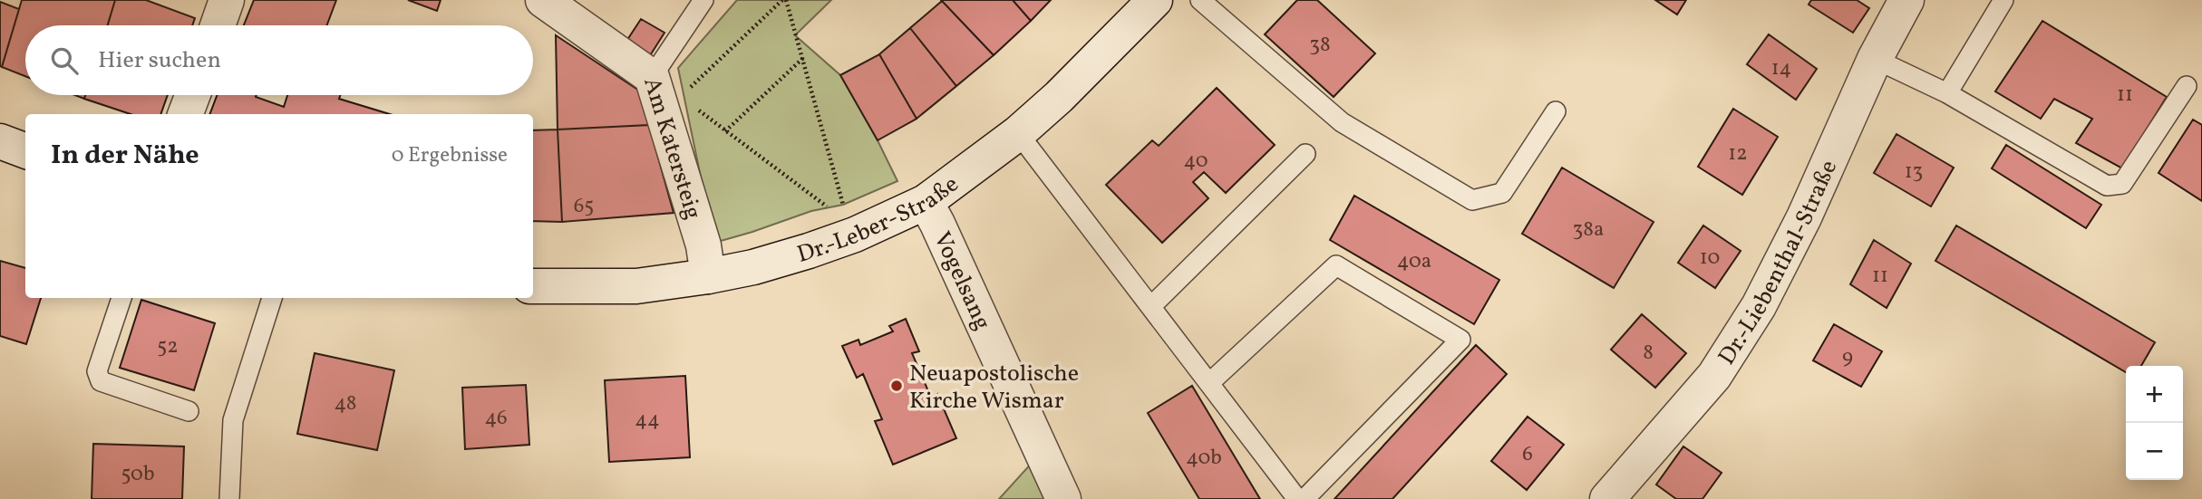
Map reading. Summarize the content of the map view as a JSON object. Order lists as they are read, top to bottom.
{
  "streets": {
    "street": [
      "Am Katersteig",
      "Dr.-Leber-Straße",
      "Dr.-Liebenthal-Straße",
      "Vogelsang"
    ]
  },
  "crossings": [
    ["Am Katersteig", "Dr.-Leber-Straße"],
    ["Dr.-Leber-Straße", "Vogelsang"]
  ],
  "places": ["Neuapostolische Kirche Wismar"],
  "house_numbers": [
    "38",
    "14",
    "11",
    "12",
    "40",
    "13",
    "65",
    "38a",
    "10",
    "40a",
    "11",
    "52",
    "8",
    "9",
    "48",
    "46",
    "44",
    "6",
    "40b",
    "50b"
  ],
  "page": {
    "search": "Hier suchen",
    "heading": ["In der Nähe", "0 Ergebnisse"],
    "map_buttons": ["+", "−"]
  }
}
